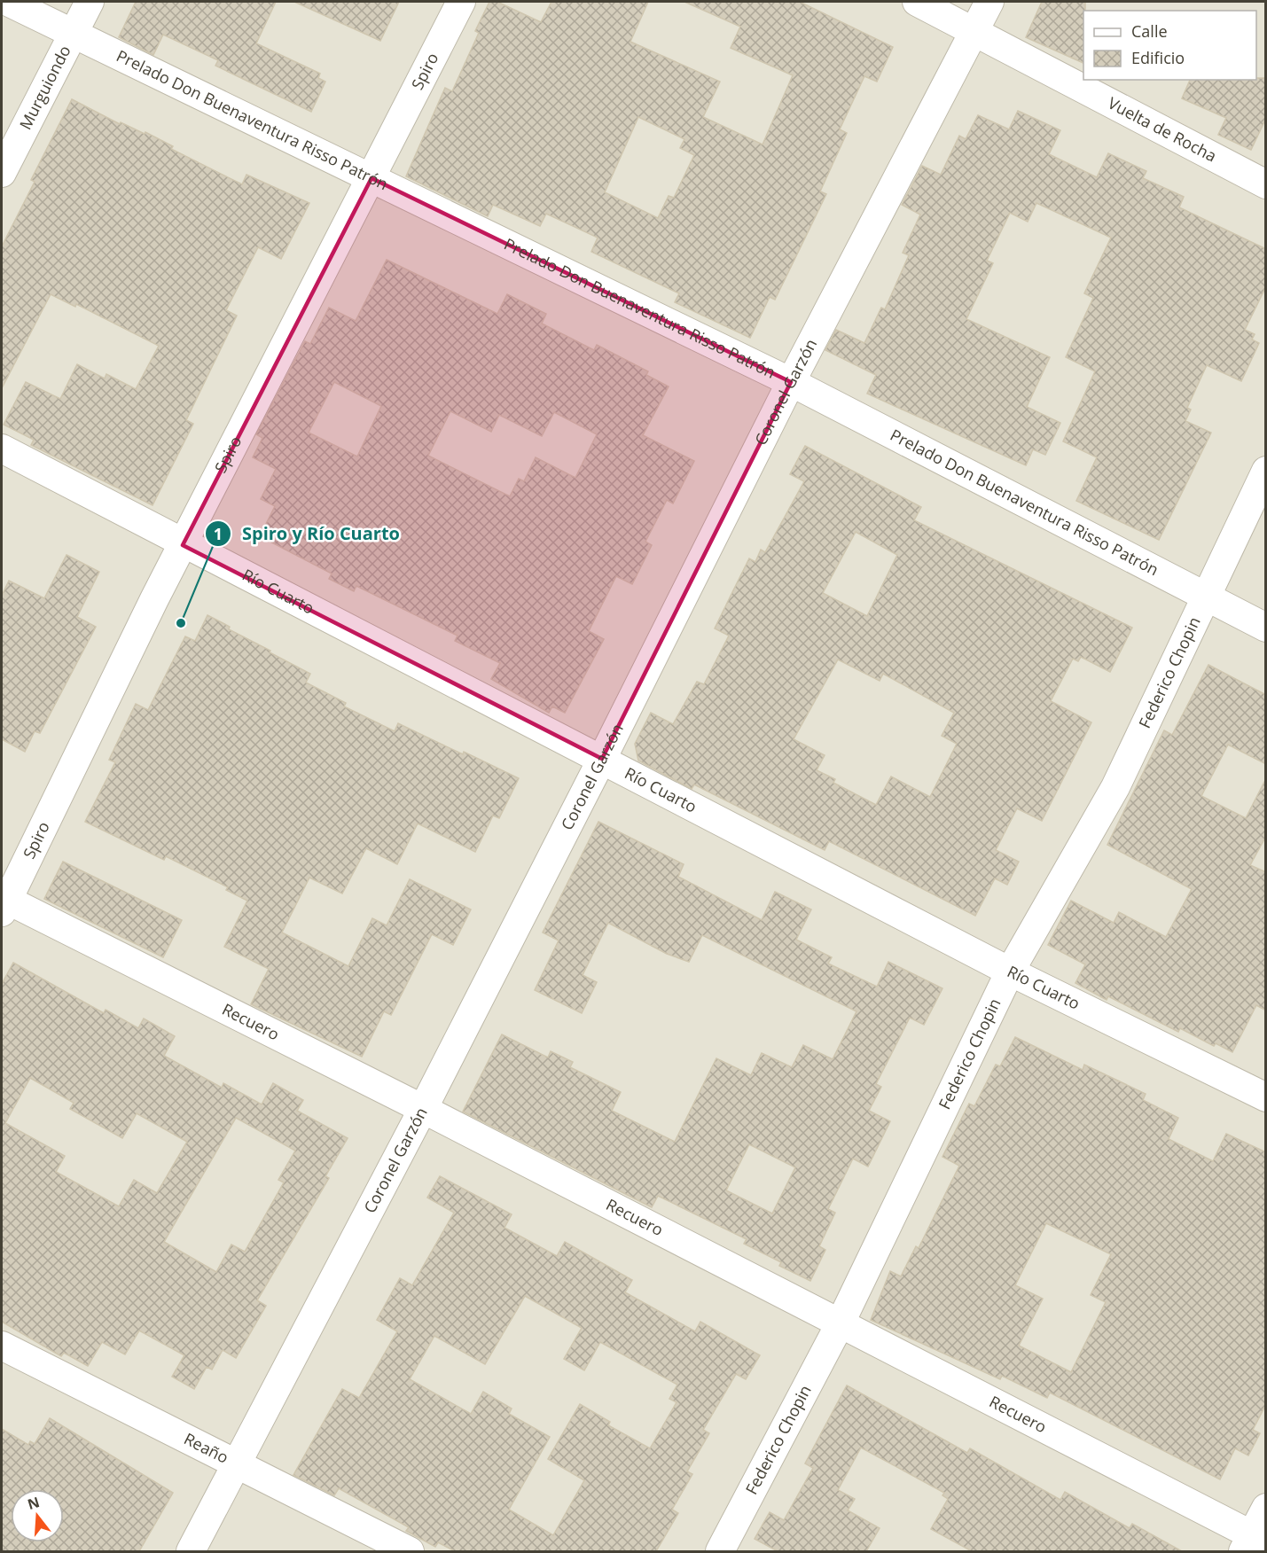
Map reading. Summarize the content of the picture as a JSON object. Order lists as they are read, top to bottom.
{
  "streets": {
    "street": [
      "Spiro",
      "Murguiondo",
      "Prelado Don Buenaventura Risso Patrón",
      "Vuelta de Rocha",
      "Coronel Garzón",
      "Río Cuarto",
      "Federico Chopin",
      "Recuero",
      "Reaño"
    ]
  },
  "crossings": [
    ["Spiro", "Prelado Don Buenaventura Risso Patrón"],
    ["Spiro", "Río Cuarto"],
    ["Spiro", "Recuero"],
    ["Murguiondo", "Prelado Don Buenaventura Risso Patrón"],
    ["Prelado Don Buenaventura Risso Patrón", "Coronel Garzón"],
    ["Prelado Don Buenaventura Risso Patrón", "Federico Chopin"],
    ["Vuelta de Rocha", "Coronel Garzón"],
    ["Coronel Garzón", "Río Cuarto"],
    ["Coronel Garzón", "Recuero"],
    ["Coronel Garzón", "Reaño"],
    ["Río Cuarto", "Federico Chopin"],
    ["Federico Chopin", "Recuero"]
  ],
  "places": ["Spiro y Río Cuarto"],
  "legend": ["Calle", "Edificio"],
  "north": "top"
}
